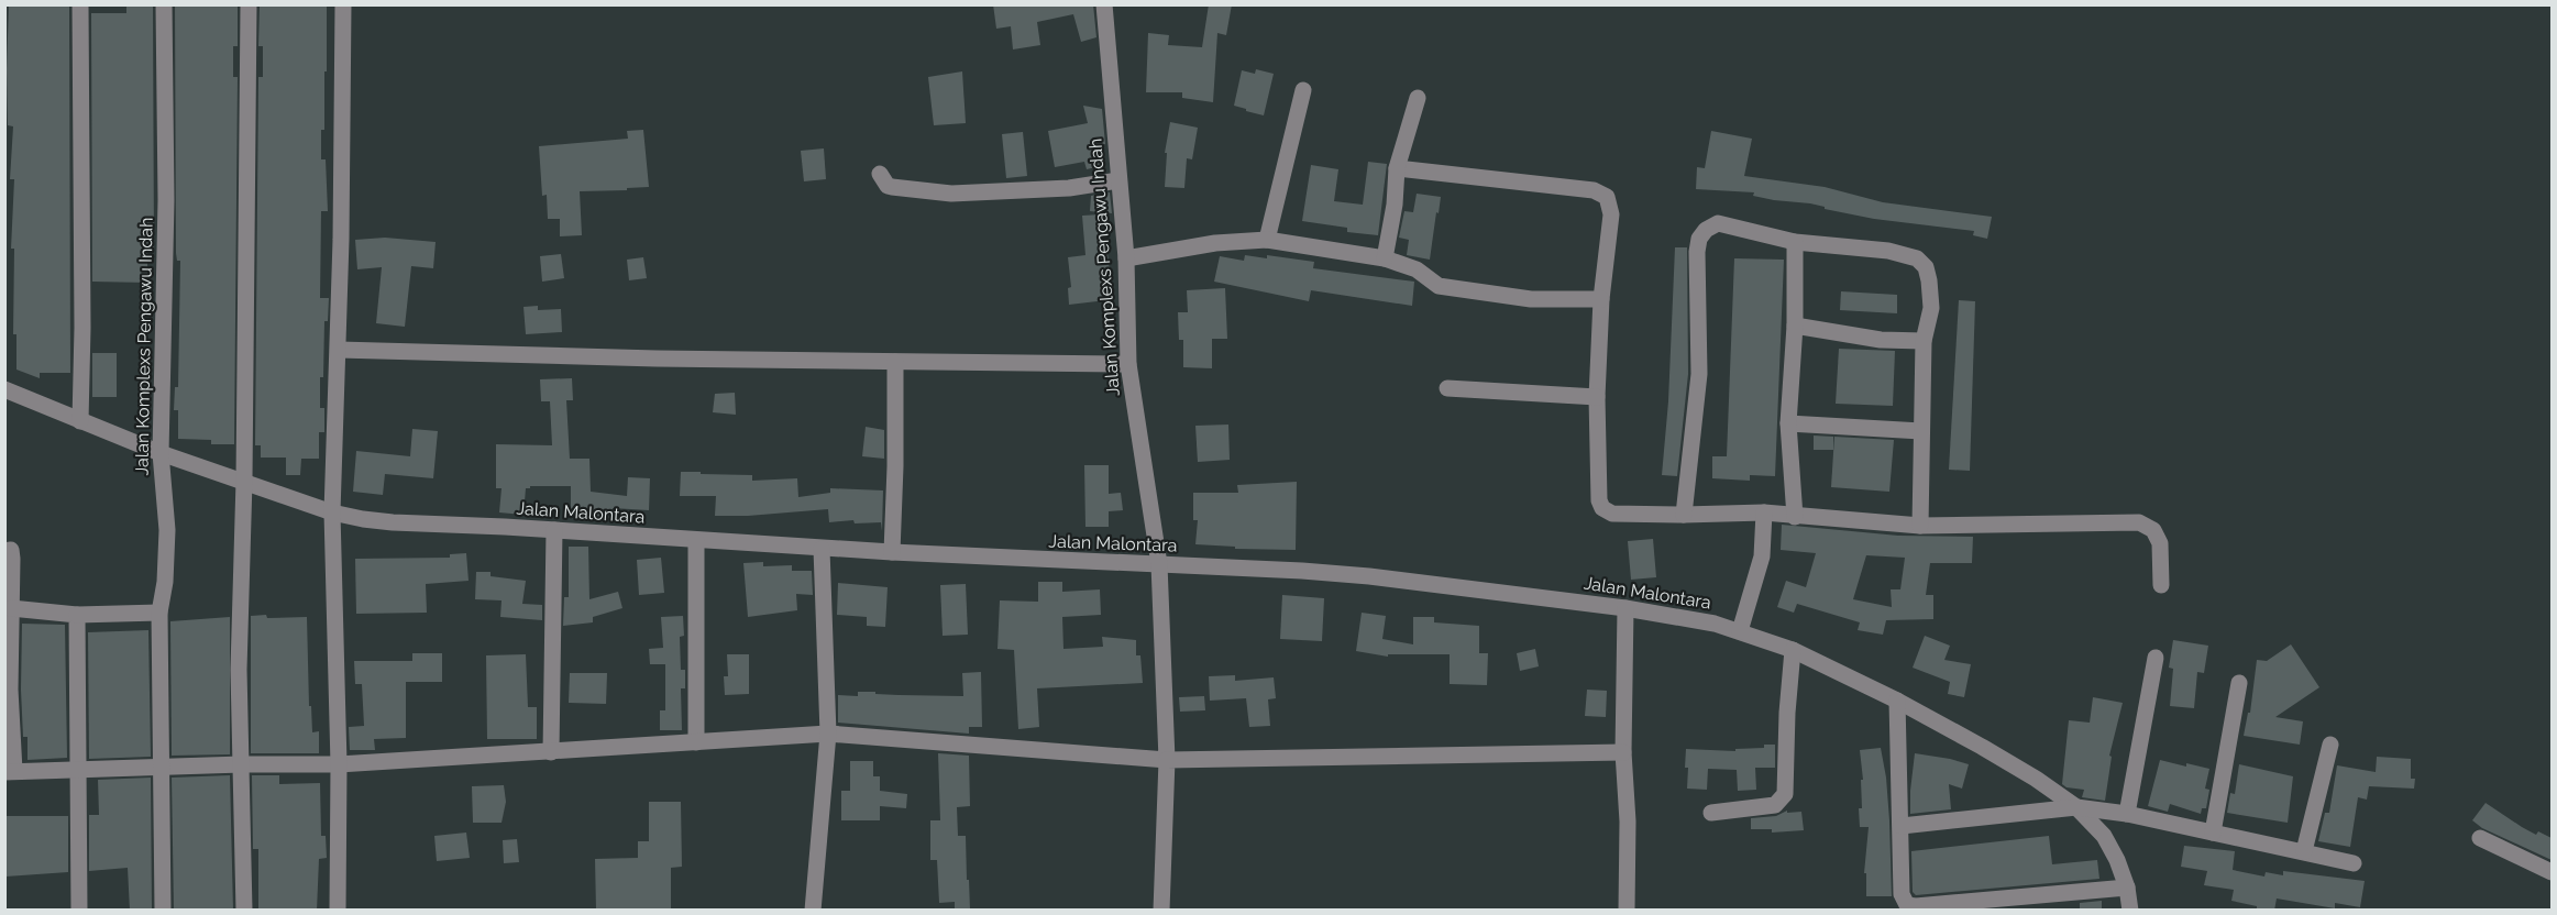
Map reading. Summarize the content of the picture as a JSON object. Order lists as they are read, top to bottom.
{
  "streets": {
    "street": ["Jalan Komplexs Pengawu Indah", "Jalan Malontara"]
  },
  "crossings": [
    ["Jalan Komplexs Pengawu Indah", "Jalan Malontara"]
  ]
}
